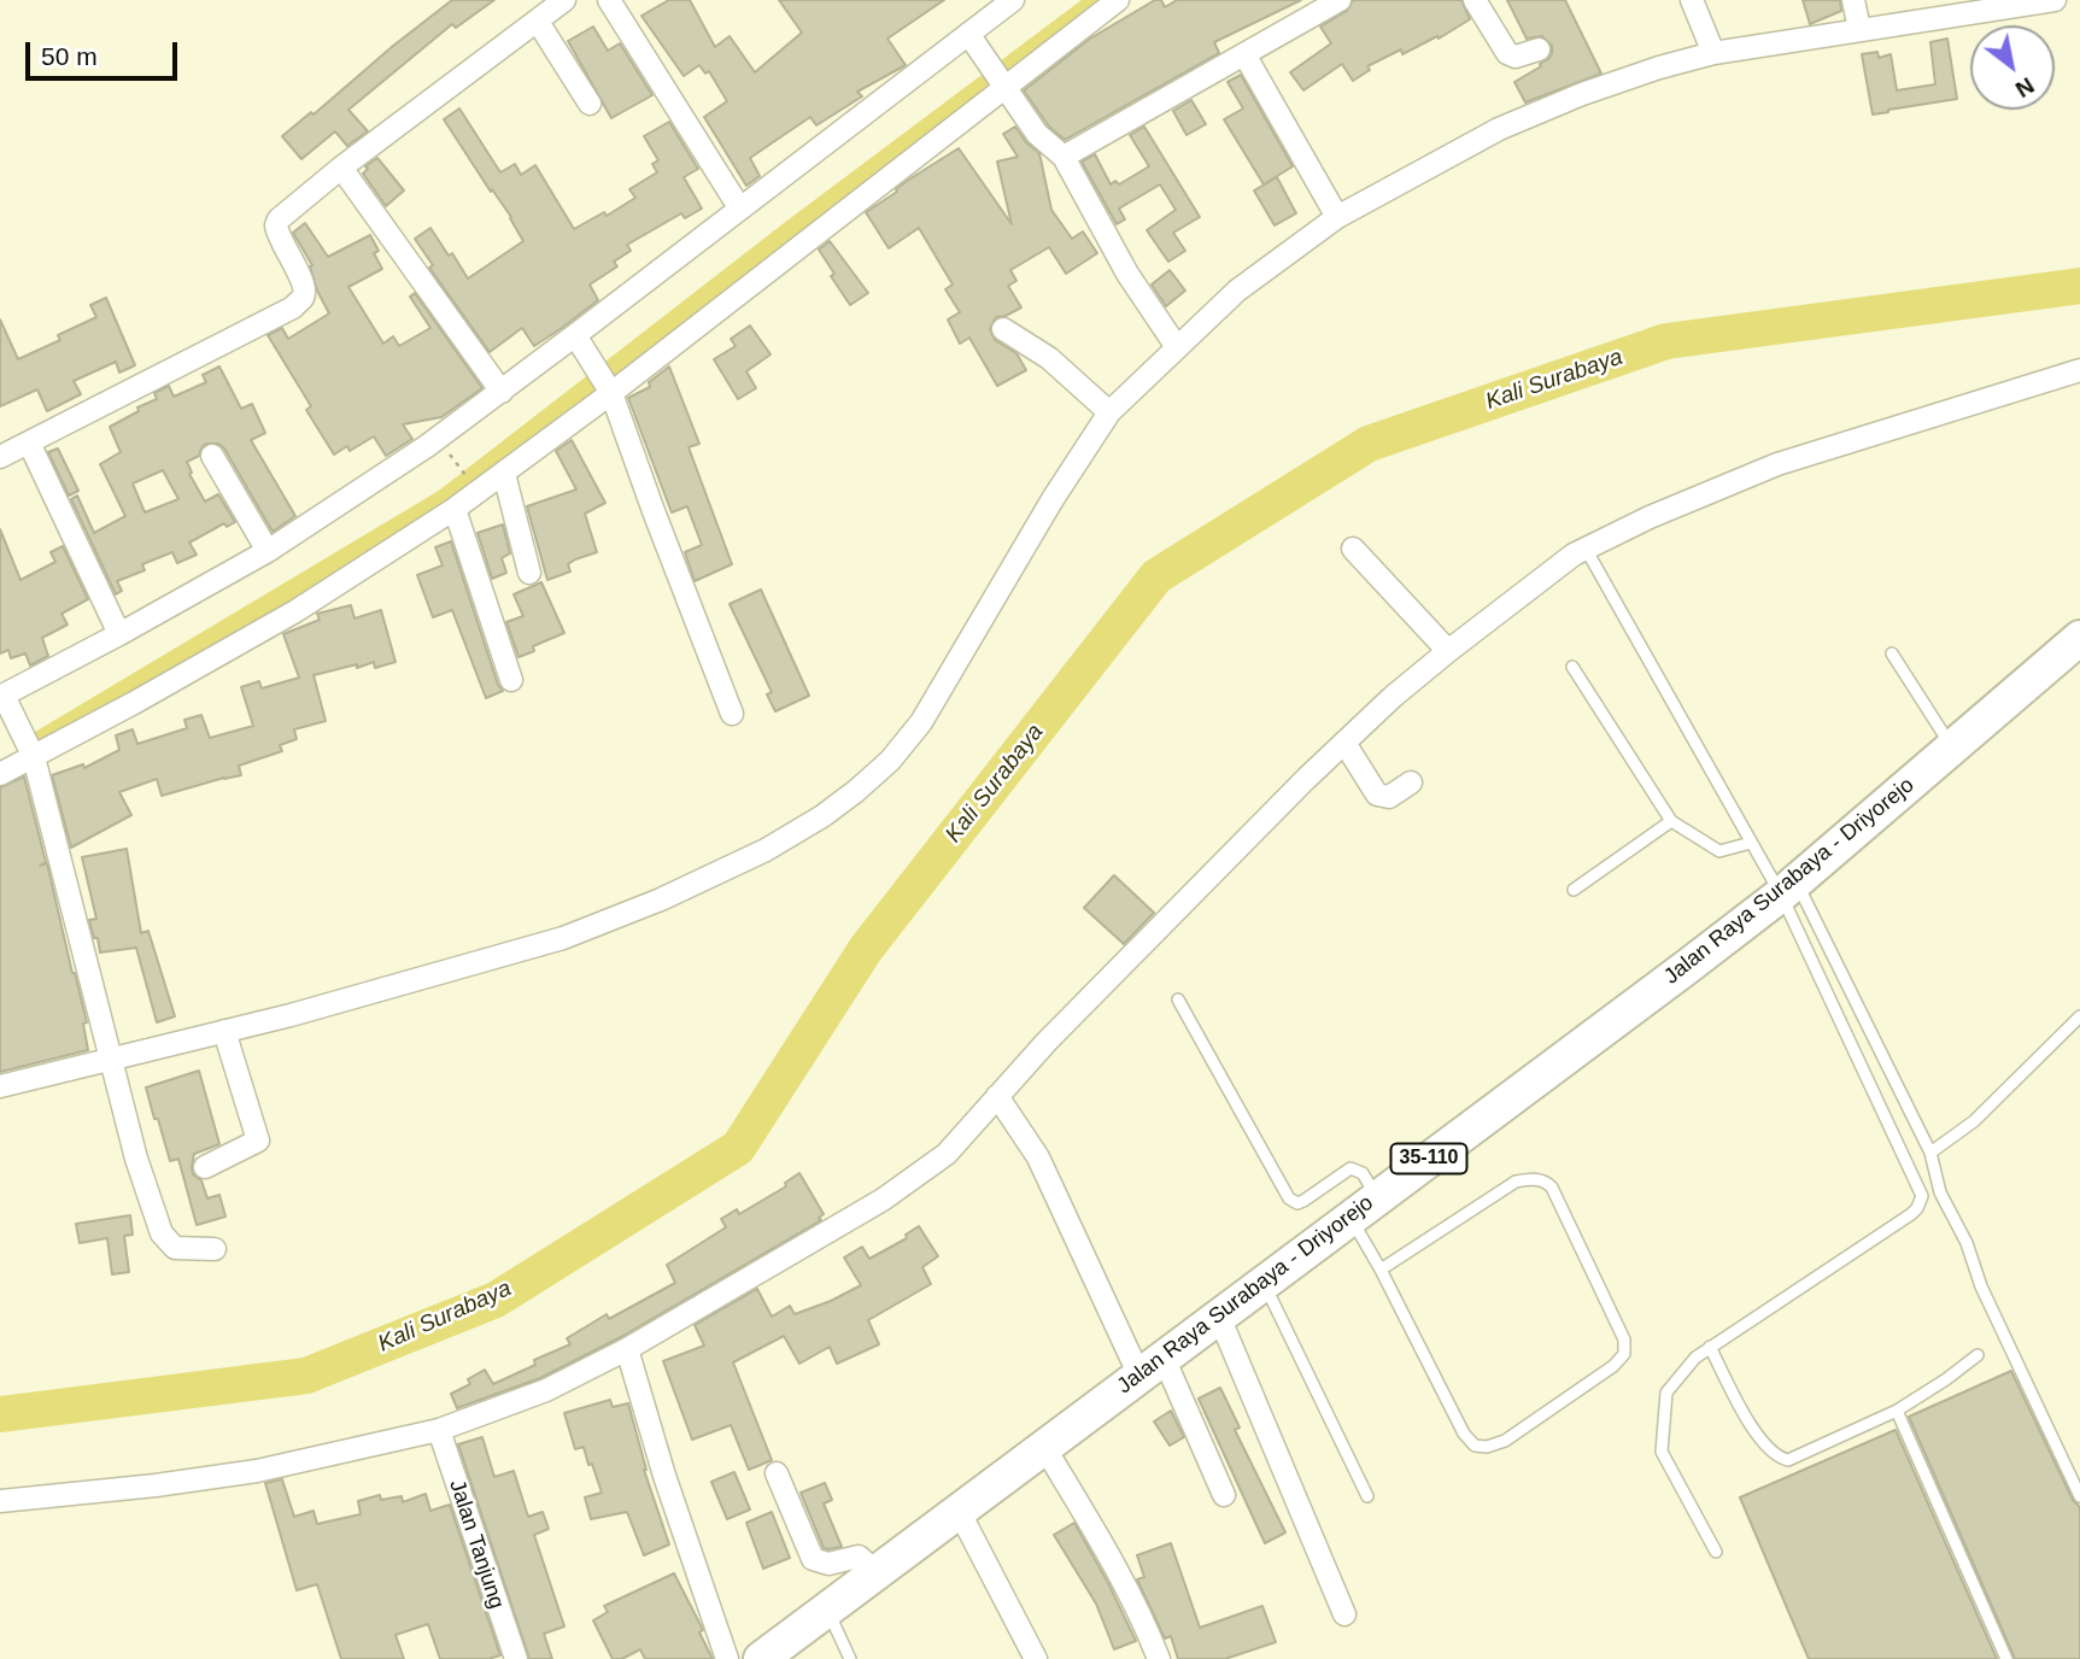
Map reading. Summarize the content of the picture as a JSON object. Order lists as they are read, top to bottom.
{
  "streets": {
    "main road": ["Jalan Raya Surabaya - Driyorejo", "35-110"],
    "street": ["Jalan Tanjung"]
  },
  "water": ["Kali Surabaya"],
  "scale_bar": "50 m",
  "north": "bottom right"
}
